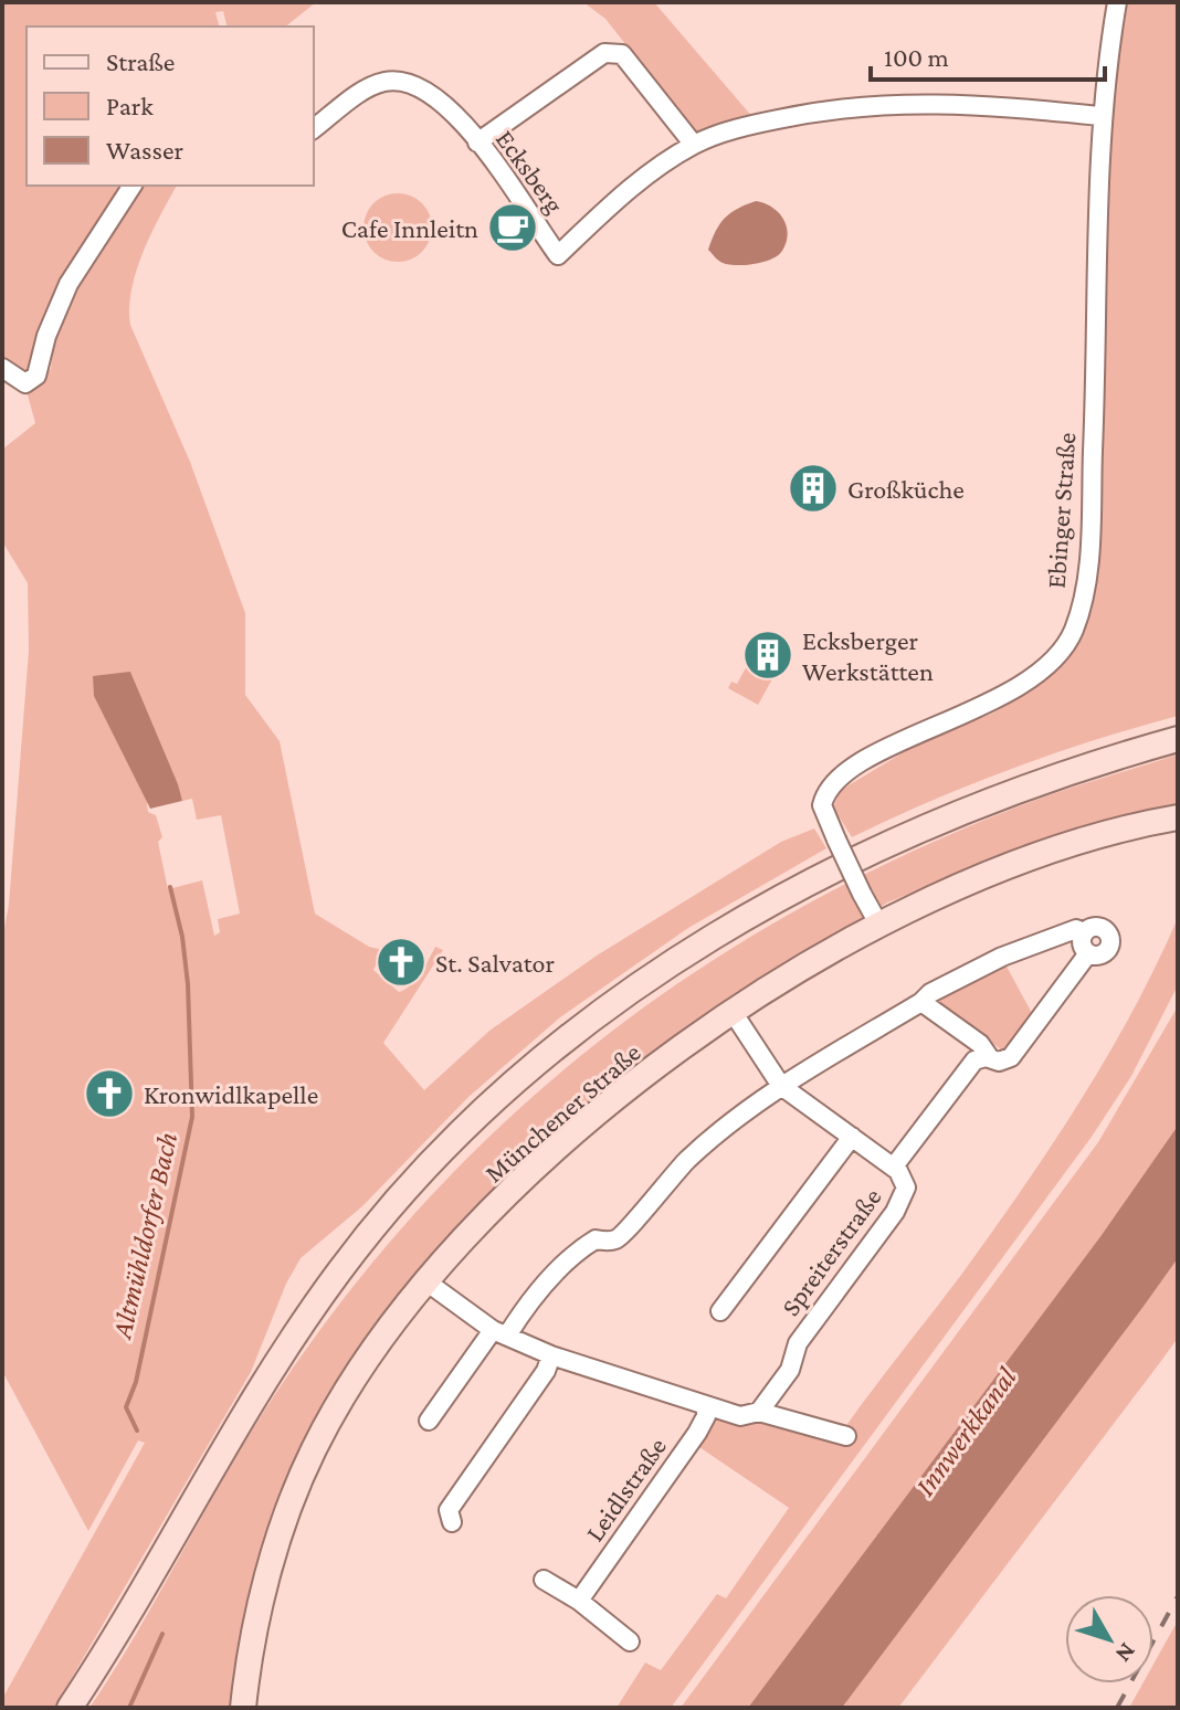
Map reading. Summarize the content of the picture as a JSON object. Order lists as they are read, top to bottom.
{
  "streets": {
    "main road": ["Münchener Straße"],
    "street": [
      "Ecksberg",
      "Ebinger Straße",
      "Spreiterstraße",
      "Leidlstraße"
    ]
  },
  "crossings": [
    ["Ebinger Straße", "Münchener Straße"],
    ["Münchener Straße", "Spreiterstraße"]
  ],
  "water": ["Altmühldorfer Bach", "Innwerkkanal"],
  "places": {
    "cafe": ["Cafe Innleitn"],
    "building": ["Großküche", "Ecksberger Werkstätten"],
    "church": ["St. Salvator", "Kronwidlkapelle"]
  },
  "legend": ["Straße", "Park", "Wasser"],
  "scale_bar": "100 m",
  "north": "bottom right"
}
